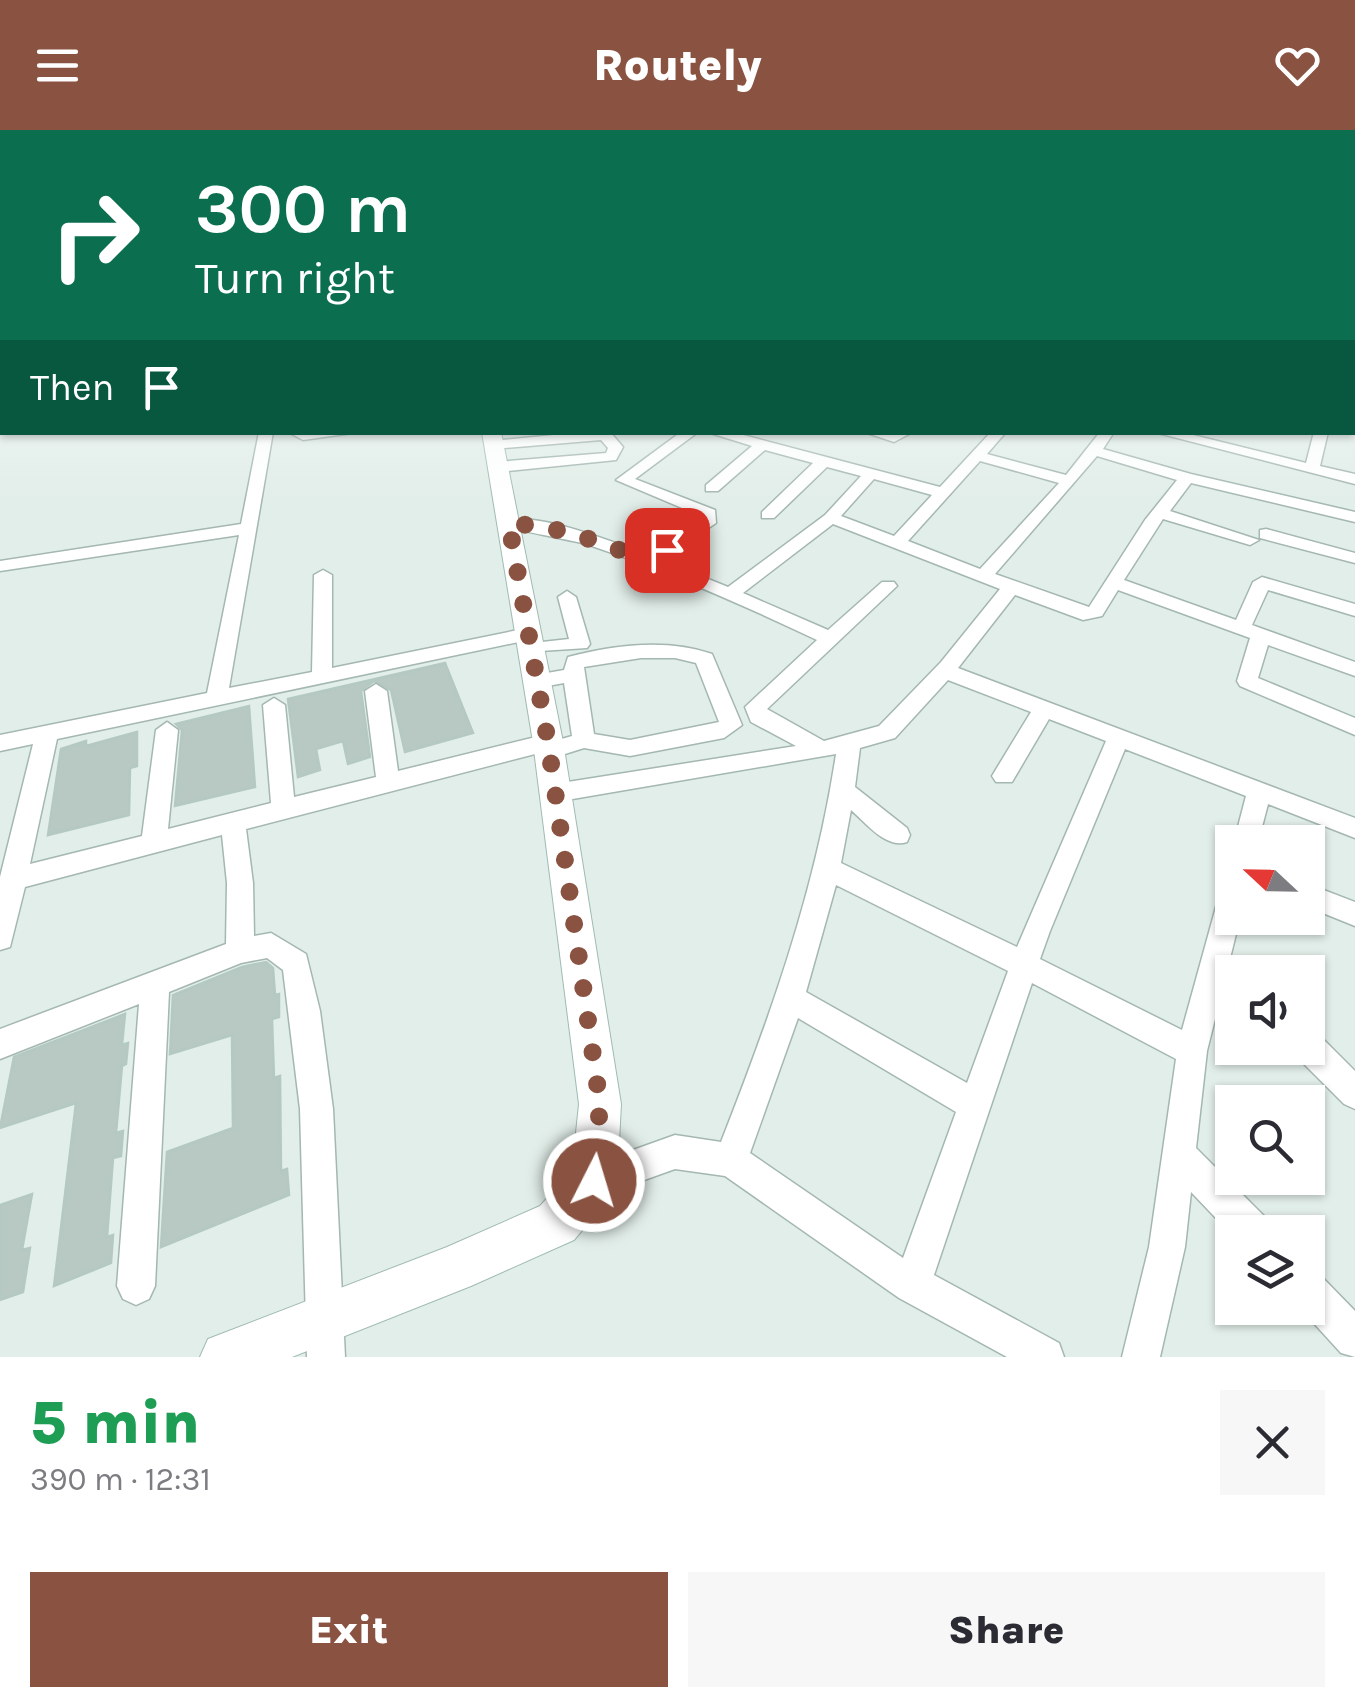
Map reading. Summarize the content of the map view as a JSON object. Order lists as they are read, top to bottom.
{
  "north": "left",
  "page": {
    "header": "Routely",
    "turn": ["300 m", "Turn right"],
    "then": "Then",
    "heading": ["5 min", "390 m · 12:31"],
    "buttons": ["Exit", "Share"]
  }
}
